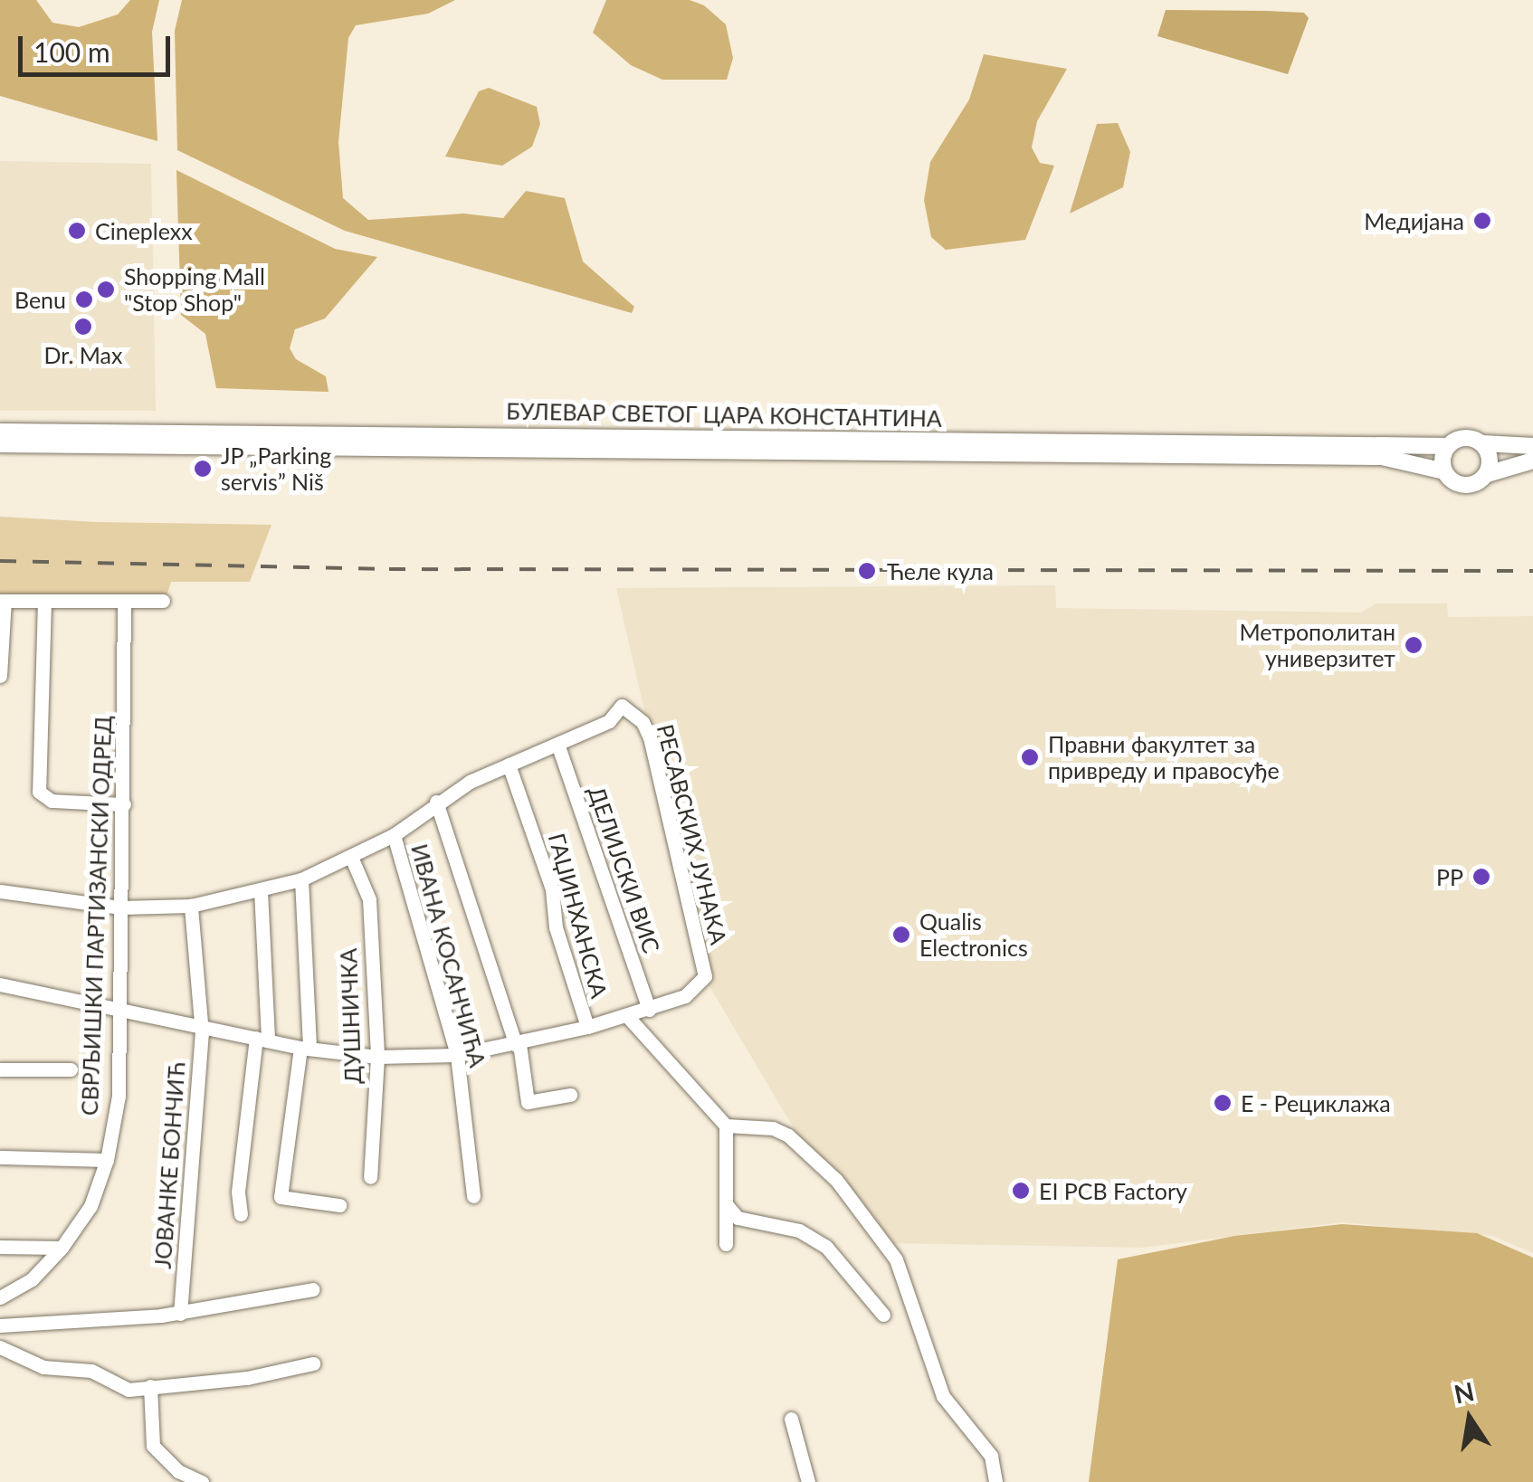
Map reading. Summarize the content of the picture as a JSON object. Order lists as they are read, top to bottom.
{
  "streets": {
    "main road": ["БУЛЕВАР СВЕТОГ ЦАРА КОНСТАНТИНА"],
    "street": [
      "РЕСАВСКИХ ЈУНАКА",
      "ДЕЛИЈСКИ ВИС",
      "СВРЉИШКИ ПАРТИЗАНСКИ ОДРЕД",
      "ГАЏИНХАНСКА",
      "ИВАНА КОСАНЧИЋА",
      "ДУШНИЧКА",
      "ЈОВАНКЕ БОНЧИЋ"
    ]
  },
  "crossings": [
    ["РЕСАВСКИХ ЈУНАКА", "ДЕЛИЈСКИ ВИС"]
  ],
  "places": [
    "Медијана",
    "Cineplexx",
    "Shopping Mall \"Stop Shop\"",
    "Benu",
    "Dr. Max",
    "JP „Parking servis” Niš",
    "Ћеле кула",
    "Метрополитан универзитет",
    "Правни факултет за привреду и правосуђе",
    "PP",
    "Qualis Electronics",
    "Е - Рециклажа",
    "EI PCB Factory"
  ],
  "scale_bar": "100 m",
  "north": "top"
}
